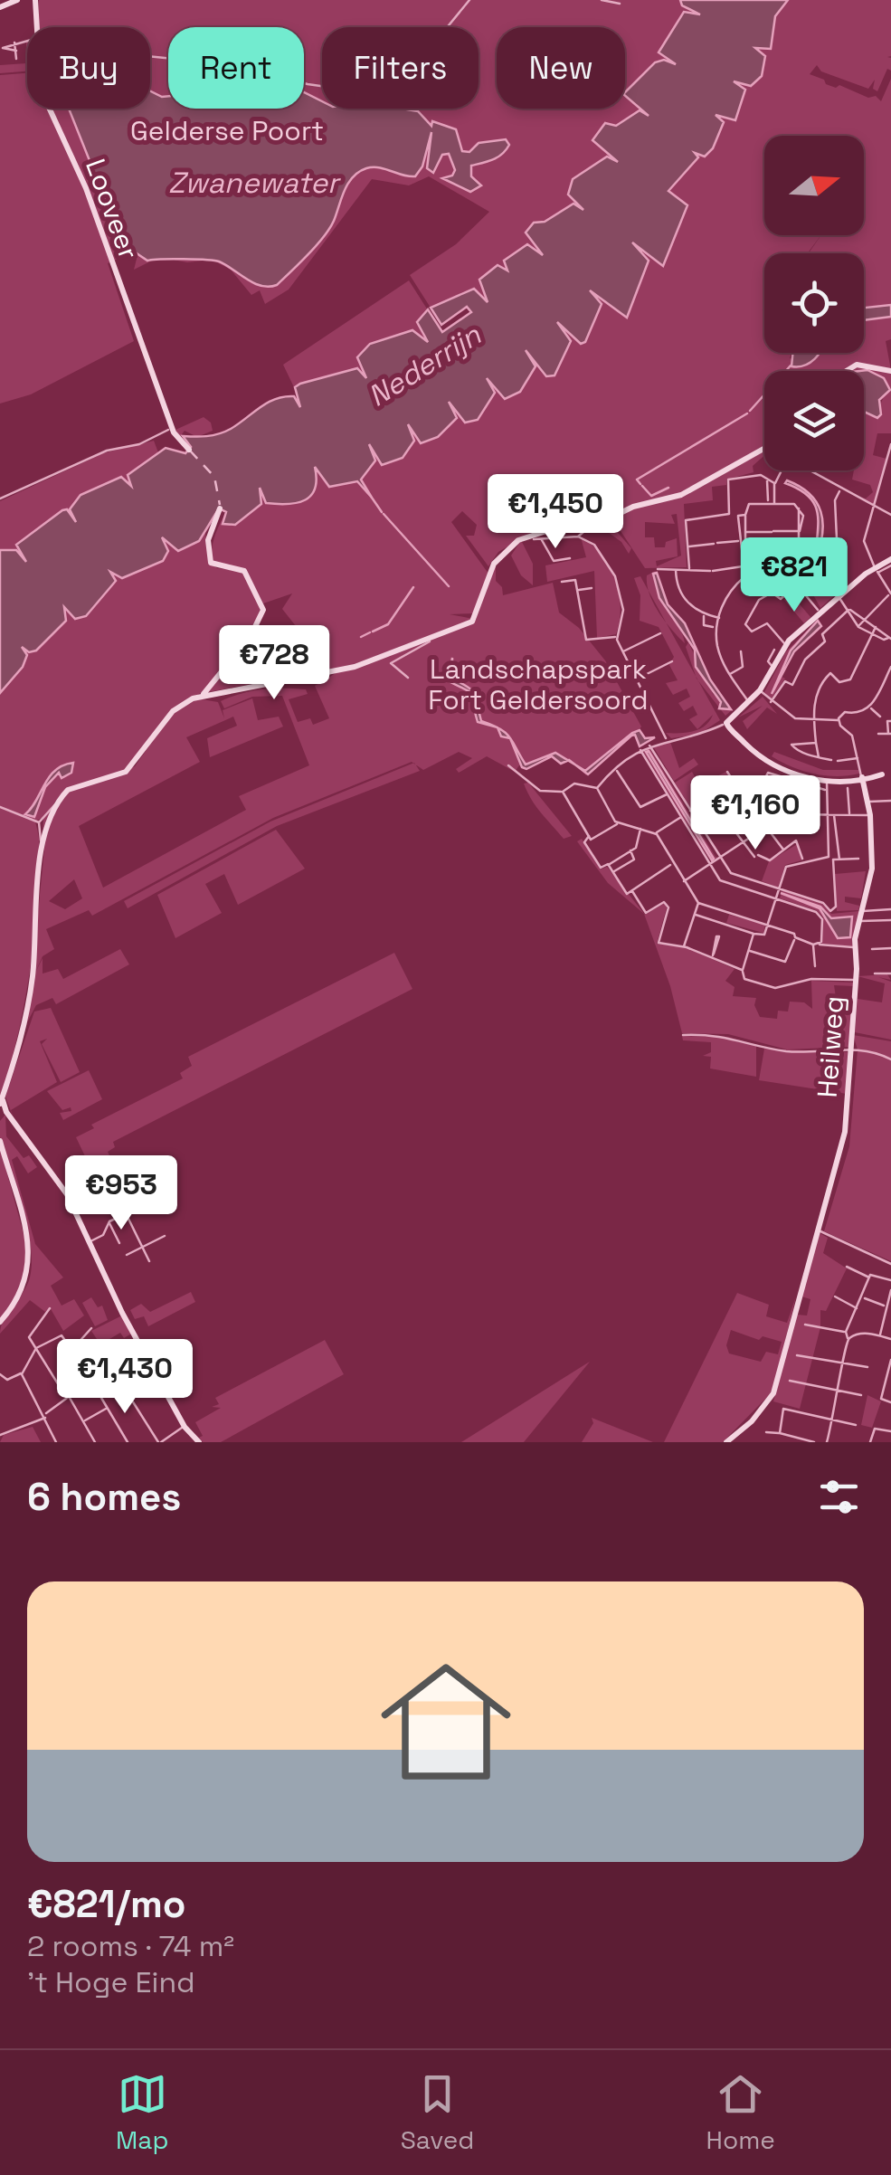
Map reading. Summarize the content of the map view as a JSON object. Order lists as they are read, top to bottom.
{
  "streets": {
    "street": ["Looveer", "Heilweg"]
  },
  "water": ["Zwanewater", "Nederrijn"],
  "parks": ["Gelderse Poort", "Landschapspark Fort Geldersoord"],
  "north": "right",
  "page": {
    "chip": [
      "Buy",
      "Rent",
      "Filters",
      "New"
    ],
    "price": [
      "€1,450",
      "€821",
      "€728",
      "€1,160",
      "€953",
      "€1,430"
    ],
    "heading": "6 homes",
    "list": [
      {
        "name": "€821/mo",
        "note": "2 rooms · 74 m² · 't Hoge Eind"
      }
    ],
    "tabs": ["Map", "Saved", "Home"]
  }
}
